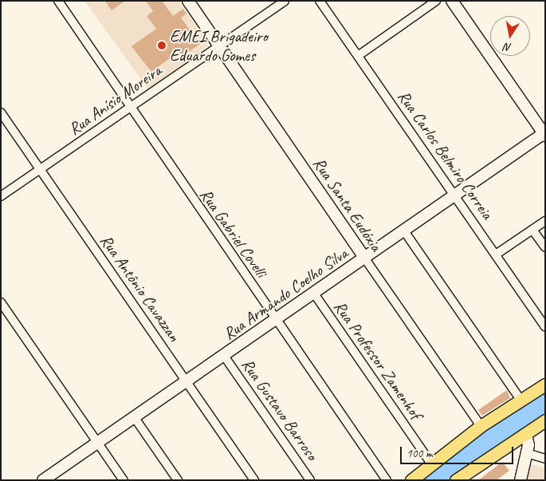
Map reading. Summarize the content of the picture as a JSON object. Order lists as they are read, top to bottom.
{
  "streets": {
    "street": [
      "Rua Anísio Moreira",
      "Rua Carlos Belmiro Correia",
      "Rua Santa Eudóxia",
      "Rua Gabriel Covelli",
      "Rua Antônio Cavazzan",
      "Rua Armando Coelho Silva",
      "Rua Professor Zamenhof",
      "Rua Gustavo Barroso"
    ]
  },
  "crossings": [
    ["Rua Anísio Moreira", "Rua Santa Eudóxia"],
    ["Rua Anísio Moreira", "Rua Gabriel Covelli"],
    ["Rua Anísio Moreira", "Rua Antônio Cavazzan"],
    ["Rua Carlos Belmiro Correia", "Rua Armando Coelho Silva"],
    ["Rua Santa Eudóxia", "Rua Armando Coelho Silva"],
    ["Rua Gabriel Covelli", "Rua Armando Coelho Silva"],
    ["Rua Antônio Cavazzan", "Rua Armando Coelho Silva"],
    ["Rua Armando Coelho Silva", "Rua Professor Zamenhof"],
    ["Rua Armando Coelho Silva", "Rua Gustavo Barroso"]
  ],
  "places": ["EMEI Brigadeiro Eduardo Gomes"],
  "scale_bar": "100 m",
  "north": "bottom"
}
